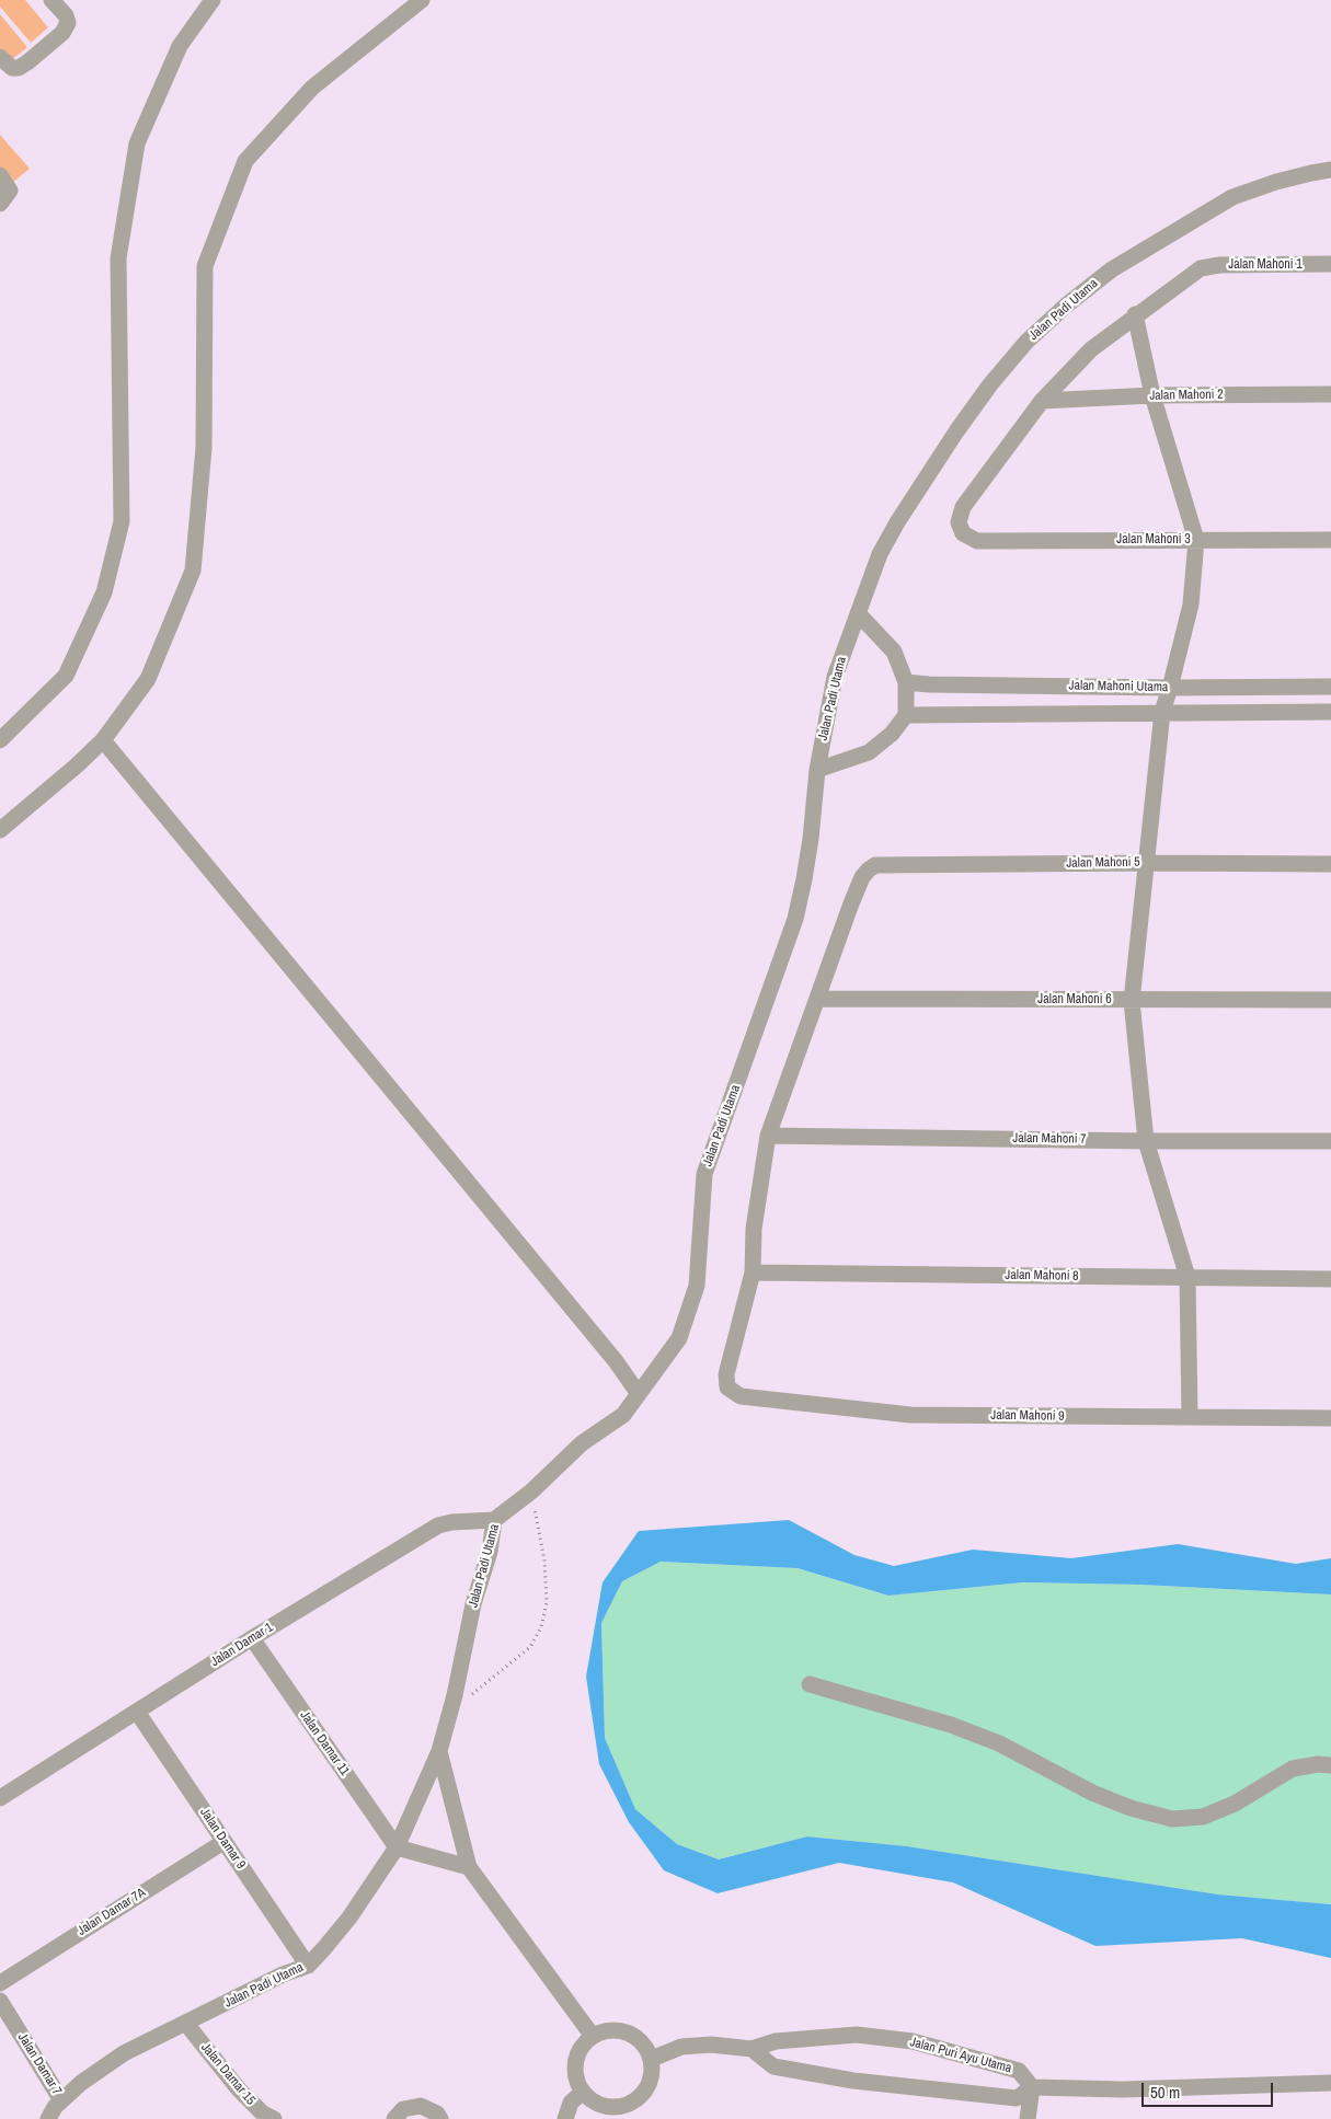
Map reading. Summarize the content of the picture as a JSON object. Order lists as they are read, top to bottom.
{
  "streets": {
    "street": [
      "Jalan Mahoni 1",
      "Jalan Padi Utama",
      "Jalan Mahoni 2",
      "Jalan Mahoni 3",
      "Jalan Mahoni Utama",
      "Jalan Mahoni 5",
      "Jalan Mahoni 6",
      "Jalan Mahoni 7",
      "Jalan Mahoni 8",
      "Jalan Mahoni 9",
      "Jalan Damar 1",
      "Jalan Damar 11",
      "Jalan Damar 9",
      "Jalan Damar 7A",
      "Jalan Puri Ayu Utama",
      "Jalan Damar 7",
      "Jalan Damar 15"
    ]
  },
  "crossings": [
    ["Jalan Padi Utama", "Jalan Damar 1"],
    ["Jalan Padi Utama", "Jalan Damar 11"],
    ["Jalan Padi Utama", "Jalan Damar 9"],
    ["Jalan Padi Utama", "Jalan Damar 7"],
    ["Jalan Padi Utama", "Jalan Damar 15"],
    ["Jalan Mahoni 2", "Jalan Mahoni 3"],
    ["Jalan Mahoni 5", "Jalan Mahoni 6"],
    ["Jalan Mahoni 8", "Jalan Mahoni 9"],
    ["Jalan Damar 1", "Jalan Damar 11"],
    ["Jalan Damar 1", "Jalan Damar 9"],
    ["Jalan Damar 9", "Jalan Damar 7A"]
  ],
  "scale_bar": "50 m"
}
